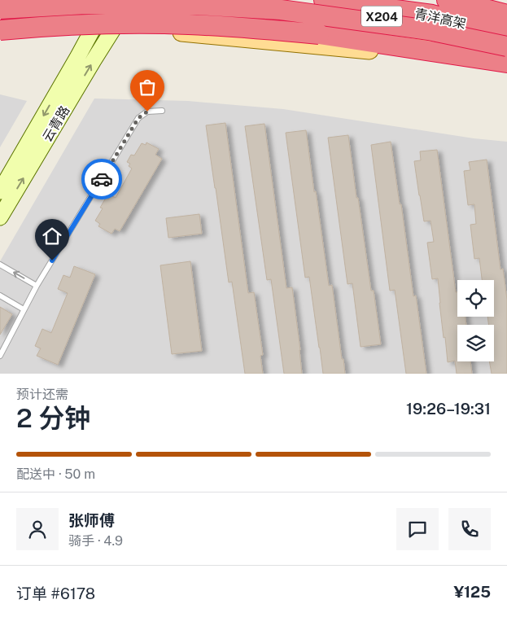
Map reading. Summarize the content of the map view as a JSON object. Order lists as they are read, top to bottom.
{
  "streets": {
    "highway": ["青洋高架"],
    "main road": ["X204"],
    "street": ["云青路"]
  },
  "page": {
    "heading": ["2 分钟", "预计还需", "19:26–19:31"],
    "panel": [
      "张师傅",
      "骑手 · 4.9",
      "订单 #6178",
      "¥125"
    ],
    "bar": "配送中 · 50 m"
  }
}
